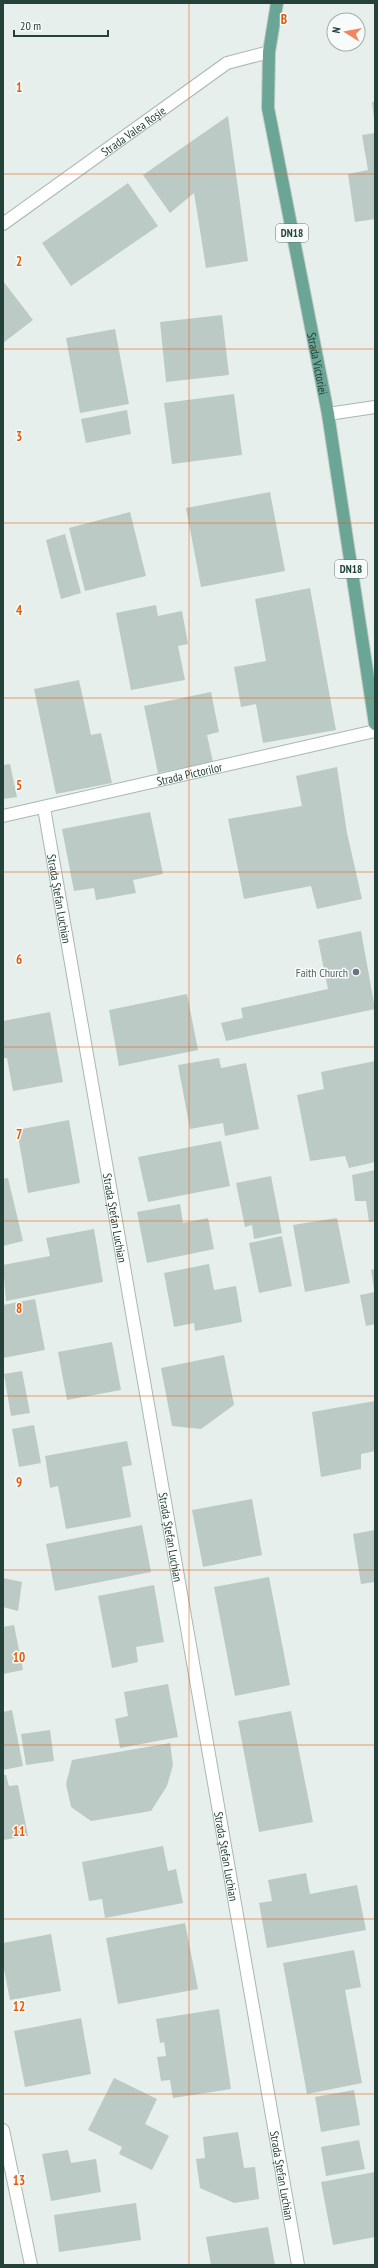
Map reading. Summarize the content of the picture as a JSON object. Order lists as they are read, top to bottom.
{
  "streets": {
    "main road": ["DN18", "Strada Victoriei"],
    "street": ["Strada Valea Roșie", "Strada Pictorilor", "Strada Ștefan Luchian"]
  },
  "crossings": [
    ["Strada Valea Roșie", "Strada Victoriei"],
    ["Strada Pictorilor", "Strada Ștefan Luchian"]
  ],
  "places": ["Faith Church"],
  "scale_bar": "20 m",
  "north": "left",
  "grid": {
    "columns": ["B"],
    "rows": [
      "1",
      "2",
      "3",
      "4",
      "5",
      "6",
      "7",
      "8",
      "9",
      "10",
      "11",
      "12",
      "13"
    ]
  }
}
